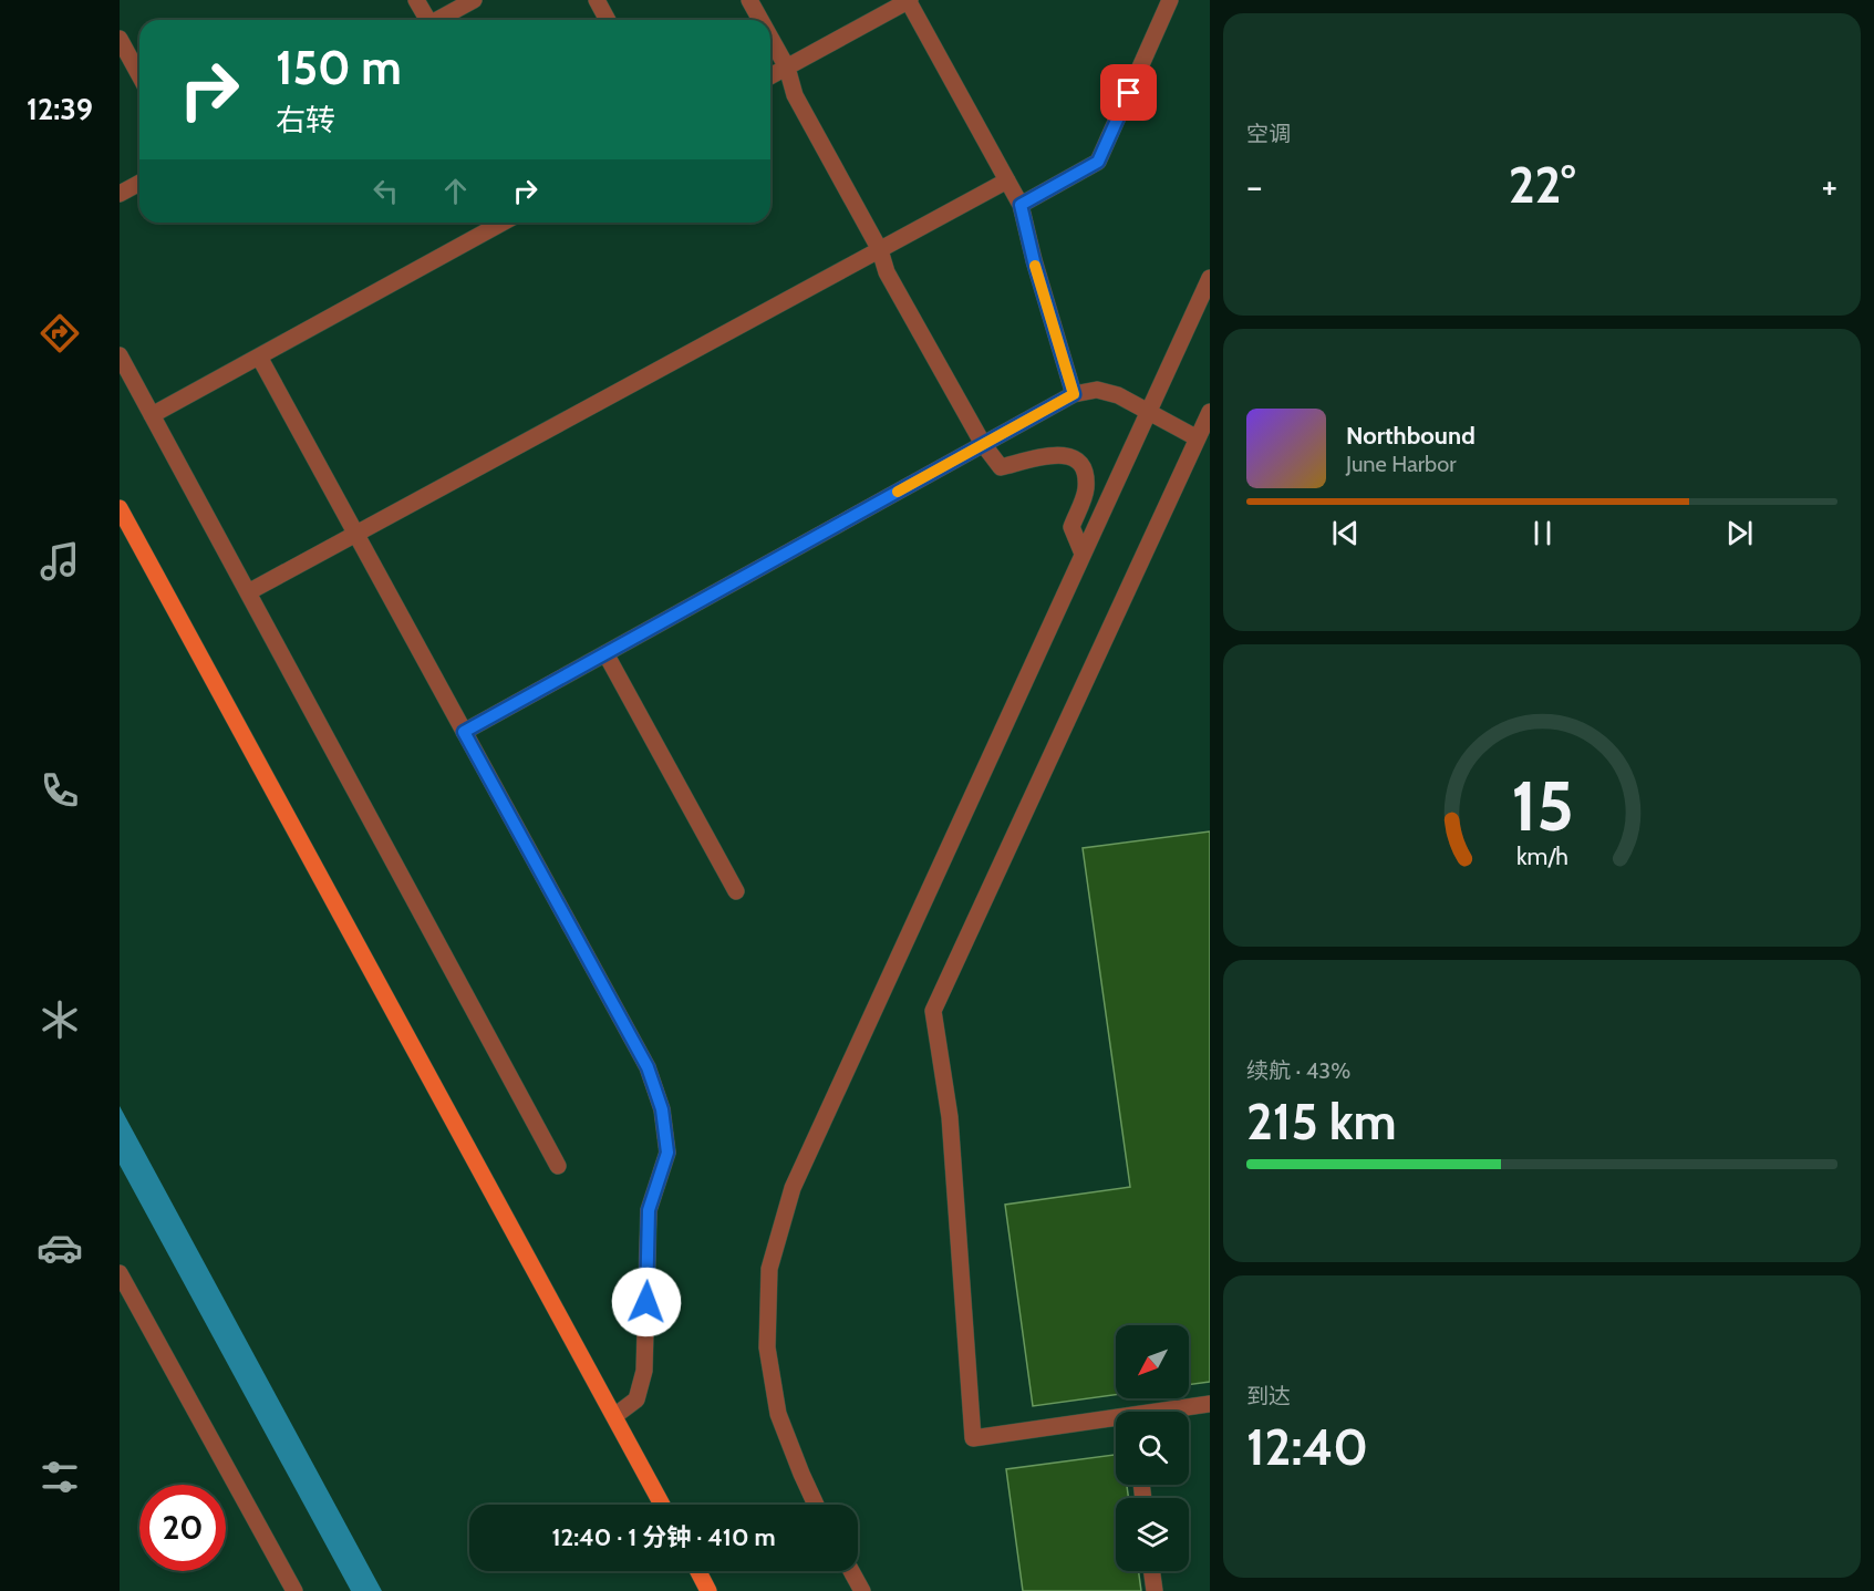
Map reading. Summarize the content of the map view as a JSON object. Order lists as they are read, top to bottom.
{
  "north": "bottom left",
  "page": {
    "tabs": "12:39",
    "tile": [
      "空调",
      ["续航 · 43%", "215 km"],
      ["到达", "12:40"]
    ],
    "turn": ["150 m", "右转"],
    "heat": ["−", "22°", "+"],
    "song": ["Northbound", "June Harbor"],
    "limit": "20",
    "trip": "12:40 · 1 分钟 · 410 m",
    "gauge": ["15", "km/h"]
  }
}
